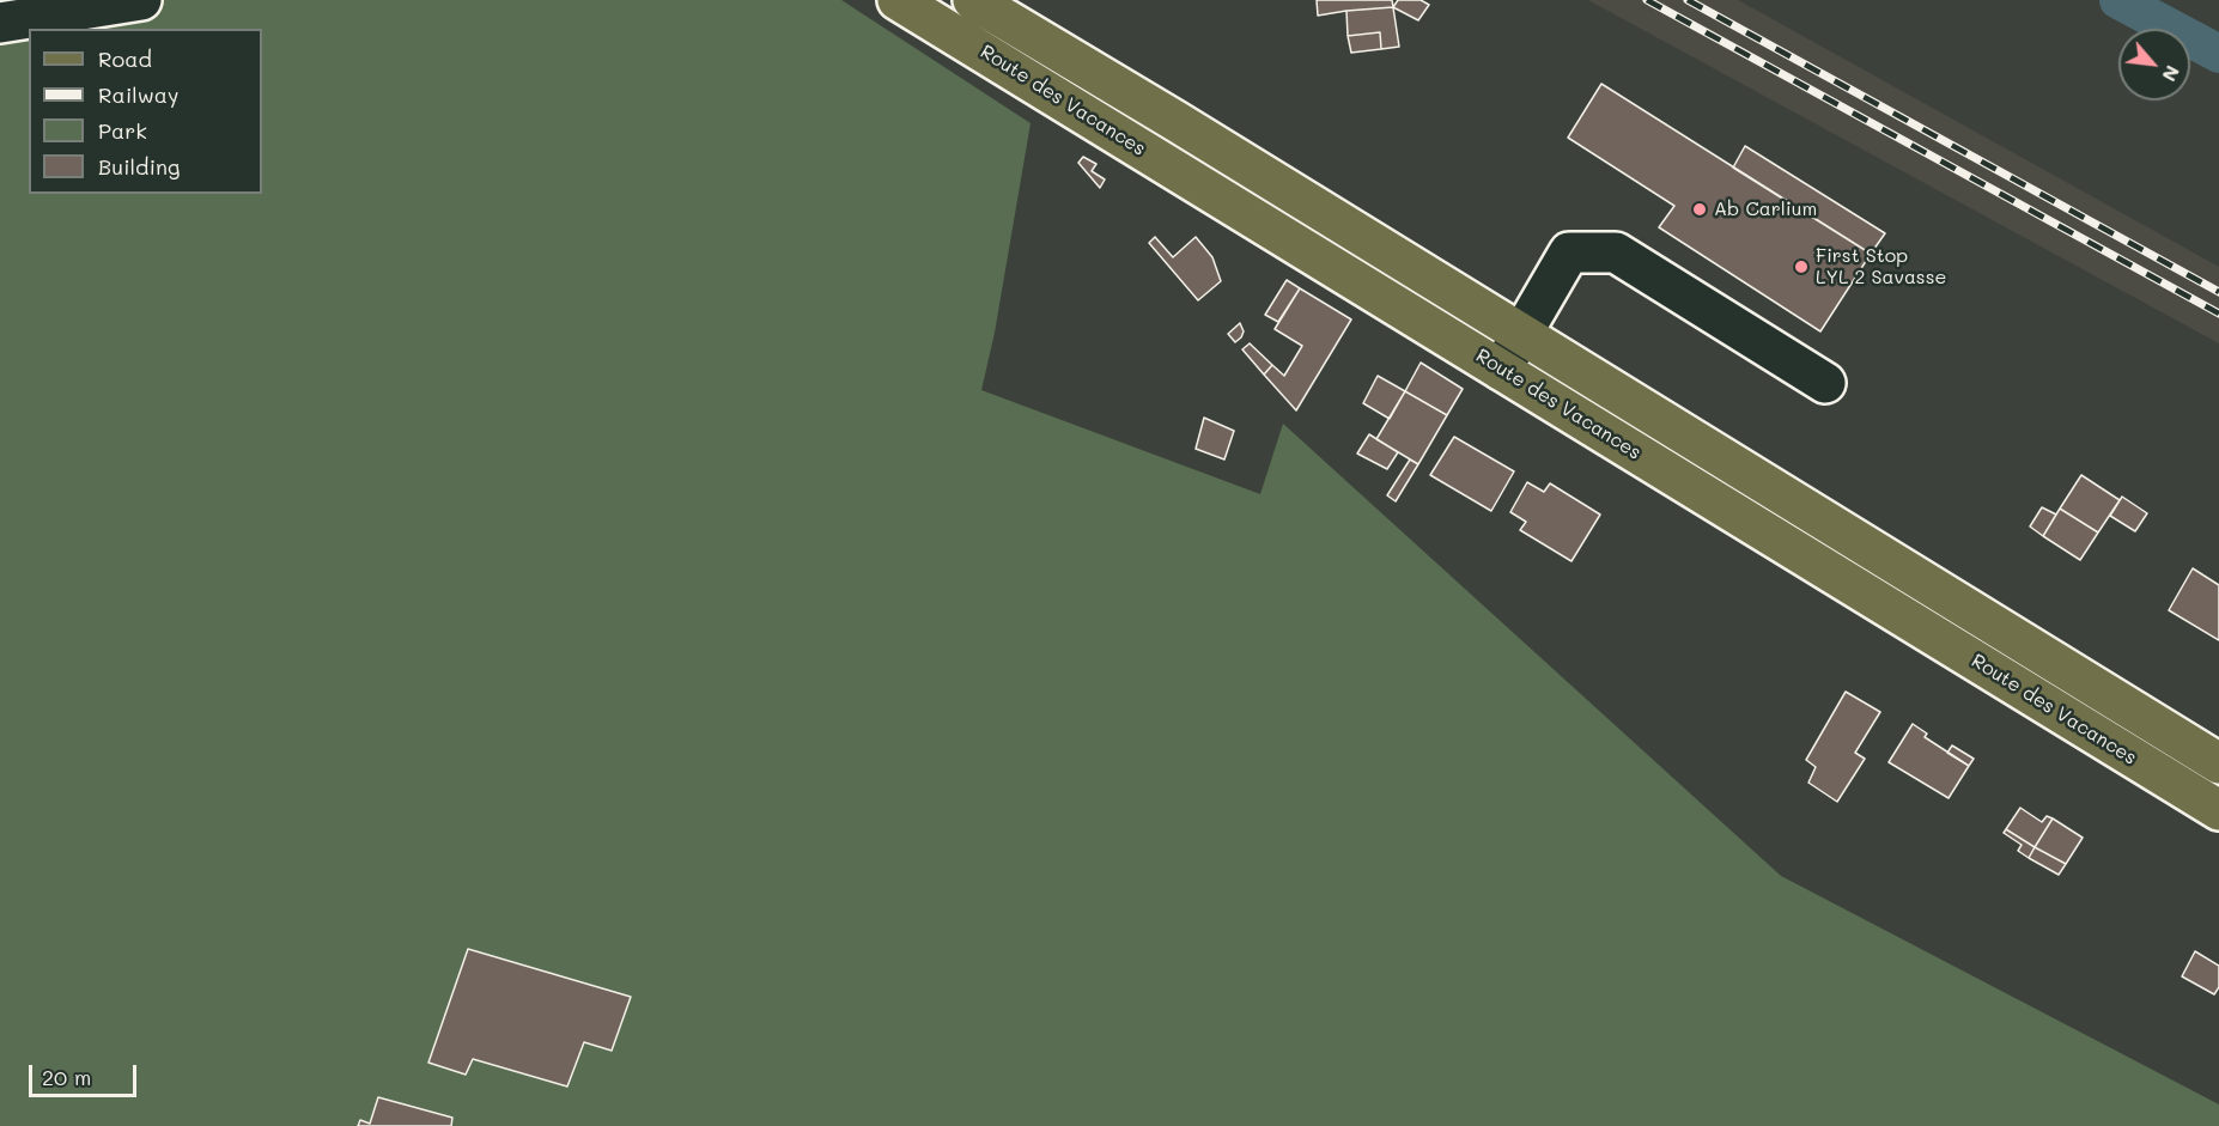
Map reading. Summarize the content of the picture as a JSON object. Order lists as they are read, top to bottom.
{
  "streets": {
    "main road": ["Route des Vacances"]
  },
  "places": ["Ab Carlium", "First Stop LYL 2 Savasse"],
  "legend": [
    "Road",
    "Railway",
    "Park",
    "Building"
  ],
  "scale_bar": "20 m",
  "north": "bottom right"
}
